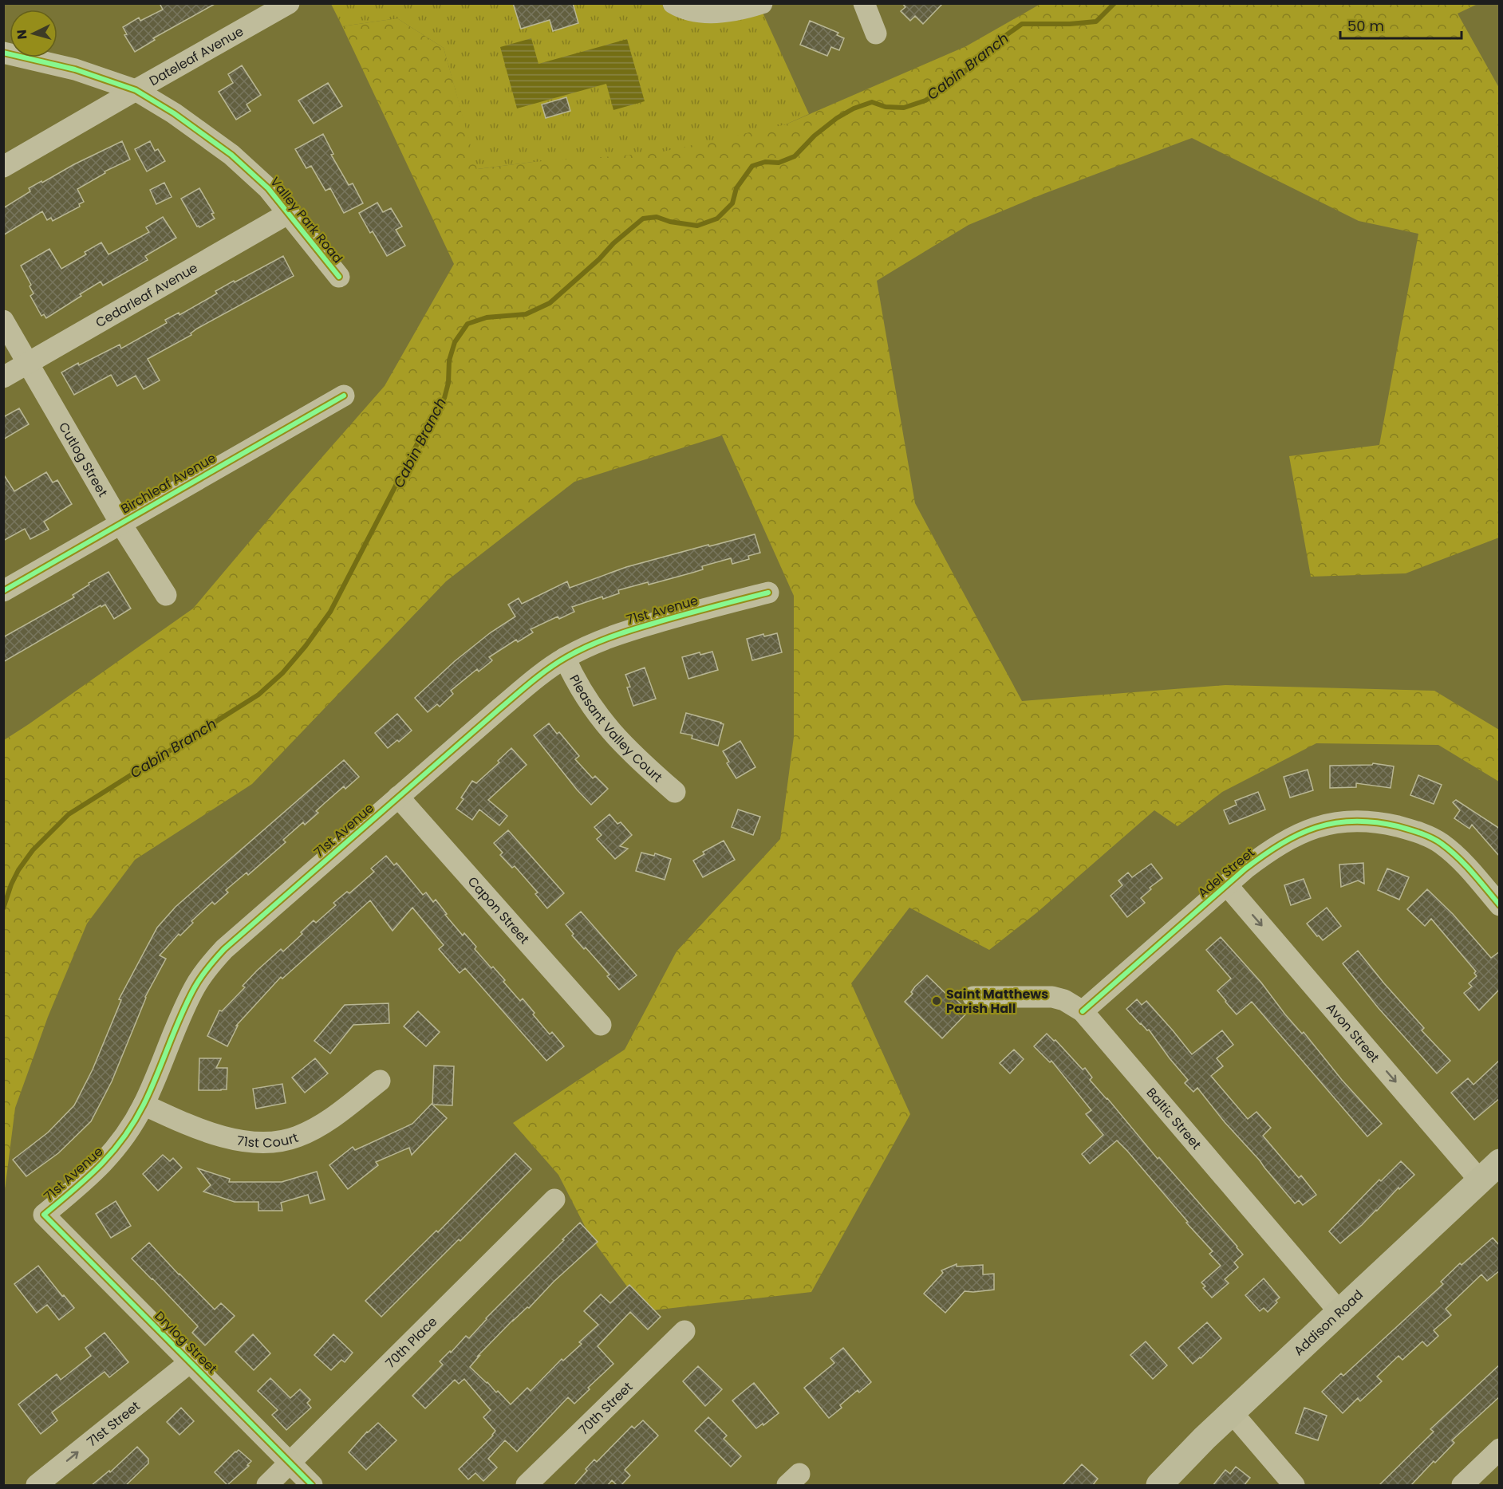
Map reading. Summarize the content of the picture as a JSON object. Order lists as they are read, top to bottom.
{
  "streets": {
    "main road": ["Addison Road"],
    "street": [
      "Dateleaf Avenue",
      "Valley Park Road",
      "Cedarleaf Avenue",
      "Cutlog Street",
      "Birchleaf Avenue",
      "71st Avenue",
      "Pleasant Valley Court",
      "Adel Street",
      "Capon Street",
      "Avon Street",
      "Baltic Street",
      "71st Court",
      "Drylog Street",
      "70th Place",
      "70th Street",
      "71st Street"
    ]
  },
  "crossings": [
    ["Dateleaf Avenue", "Valley Park Road"],
    ["Valley Park Road", "Cedarleaf Avenue"],
    ["Cedarleaf Avenue", "Cutlog Street"],
    ["Cutlog Street", "Birchleaf Avenue"],
    ["71st Avenue", "Pleasant Valley Court"],
    ["71st Avenue", "Capon Street"],
    ["71st Avenue", "71st Court"],
    ["71st Avenue", "Drylog Street"],
    ["Adel Street", "Avon Street"],
    ["Adel Street", "Baltic Street"],
    ["Avon Street", "Addison Road"],
    ["Baltic Street", "Addison Road"],
    ["Drylog Street", "70th Place"],
    ["Drylog Street", "71st Street"]
  ],
  "one_way": ["Avon Street", "71st Street"],
  "water": ["Cabin Branch"],
  "places": ["Saint Matthews Parish Hall"],
  "scale_bar": "50 m",
  "north": "left"
}
